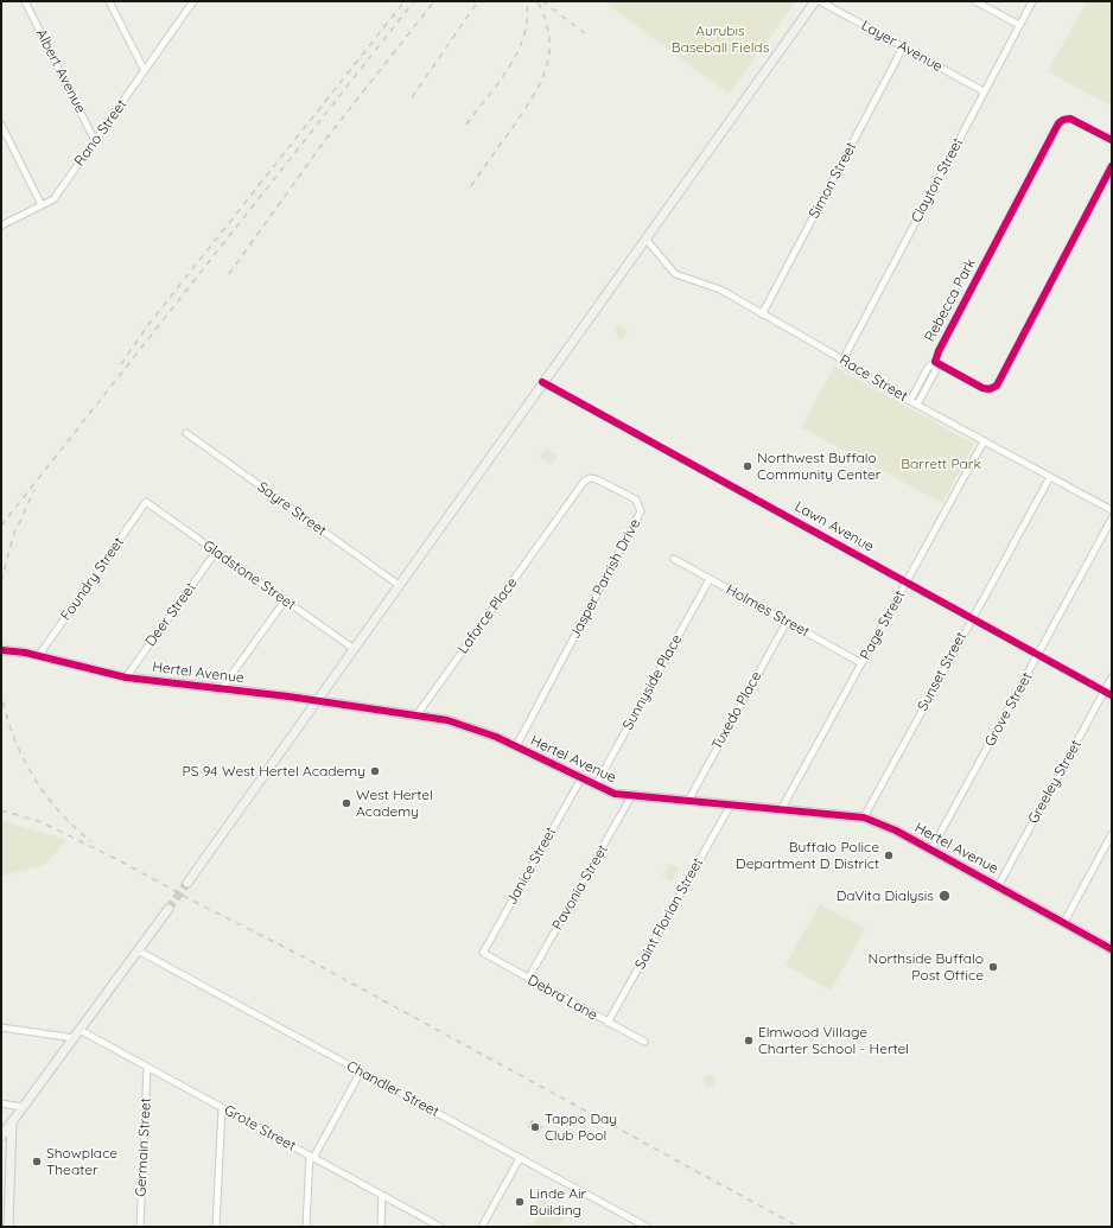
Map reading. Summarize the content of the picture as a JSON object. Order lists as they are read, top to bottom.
{
  "streets": {
    "main road": ["Hertel Avenue"],
    "street": [
      "Layer Avenue",
      "Albert Avenue",
      "Rano Street",
      "Simon Street",
      "Clayton Street",
      "Rebecca Park",
      "Race Street",
      "Sayre Street",
      "Lawn Avenue",
      "Gladstone Street",
      "Foundry Street",
      "Jasper Parrish Drive",
      "Holmes Street",
      "Deer Street",
      "Laforce Place",
      "Page Street",
      "Sunset Street",
      "Sunnyside Place",
      "Grove Street",
      "Tuxedo Place",
      "Greeley Street",
      "Janice Street",
      "Pavonia Street",
      "Saint Florian Street",
      "Debra Lane",
      "Chandler Street",
      "Grote Street",
      "Germain Street"
    ]
  },
  "crossings": [
    ["Layer Avenue", "Simon Street"],
    ["Layer Avenue", "Clayton Street"],
    ["Albert Avenue", "Rano Street"],
    ["Simon Street", "Race Street"],
    ["Clayton Street", "Race Street"],
    ["Rebecca Park", "Race Street"],
    ["Race Street", "Page Street"],
    ["Race Street", "Sunset Street"],
    ["Lawn Avenue", "Page Street"],
    ["Lawn Avenue", "Sunset Street"],
    ["Lawn Avenue", "Grove Street"],
    ["Lawn Avenue", "Greeley Street"],
    ["Gladstone Street", "Foundry Street"],
    ["Gladstone Street", "Deer Street"],
    ["Foundry Street", "Hertel Avenue"],
    ["Jasper Parrish Drive", "Laforce Place"],
    ["Jasper Parrish Drive", "Hertel Avenue"],
    ["Holmes Street", "Page Street"],
    ["Holmes Street", "Sunnyside Place"],
    ["Holmes Street", "Tuxedo Place"],
    ["Deer Street", "Hertel Avenue"],
    ["Laforce Place", "Hertel Avenue"],
    ["Page Street", "Hertel Avenue"],
    ["Sunset Street", "Hertel Avenue"],
    ["Hertel Avenue", "Sunnyside Place"],
    ["Hertel Avenue", "Grove Street"],
    ["Hertel Avenue", "Tuxedo Place"],
    ["Hertel Avenue", "Greeley Street"],
    ["Hertel Avenue", "Janice Street"],
    ["Hertel Avenue", "Pavonia Street"],
    ["Hertel Avenue", "Saint Florian Street"],
    ["Janice Street", "Debra Lane"],
    ["Pavonia Street", "Debra Lane"],
    ["Saint Florian Street", "Debra Lane"],
    ["Grote Street", "Germain Street"]
  ],
  "parks": ["Aurubis Baseball Fields", "Barrett Park"],
  "places": [
    "Northwest Buffalo Community Center",
    "PS 94 West Hertel Academy",
    "West Hertel Academy",
    "Buffalo Police Department D District",
    "DaVita Dialysis",
    "Northside Buffalo Post Office",
    "Elmwood Village Charter School - Hertel",
    "Tappo Day Club Pool",
    "Showplace Theater",
    "Linde Air Building"
  ]
}
